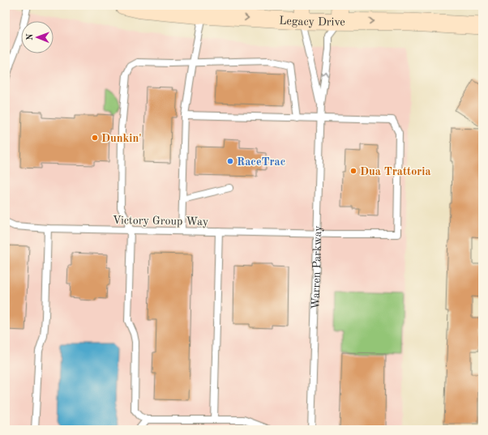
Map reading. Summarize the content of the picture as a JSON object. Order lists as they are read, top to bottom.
{
  "streets": {
    "main road": ["Legacy Drive"],
    "lane": ["Victory Group Way", "Warren Parkway"]
  },
  "crossings": [
    ["Legacy Drive", "Warren Parkway"],
    ["Victory Group Way", "Warren Parkway"]
  ],
  "one_way": ["Legacy Drive"],
  "places": ["Dunkin'", "RaceTrac", "Dua Trattoria"],
  "north": "left"
}
